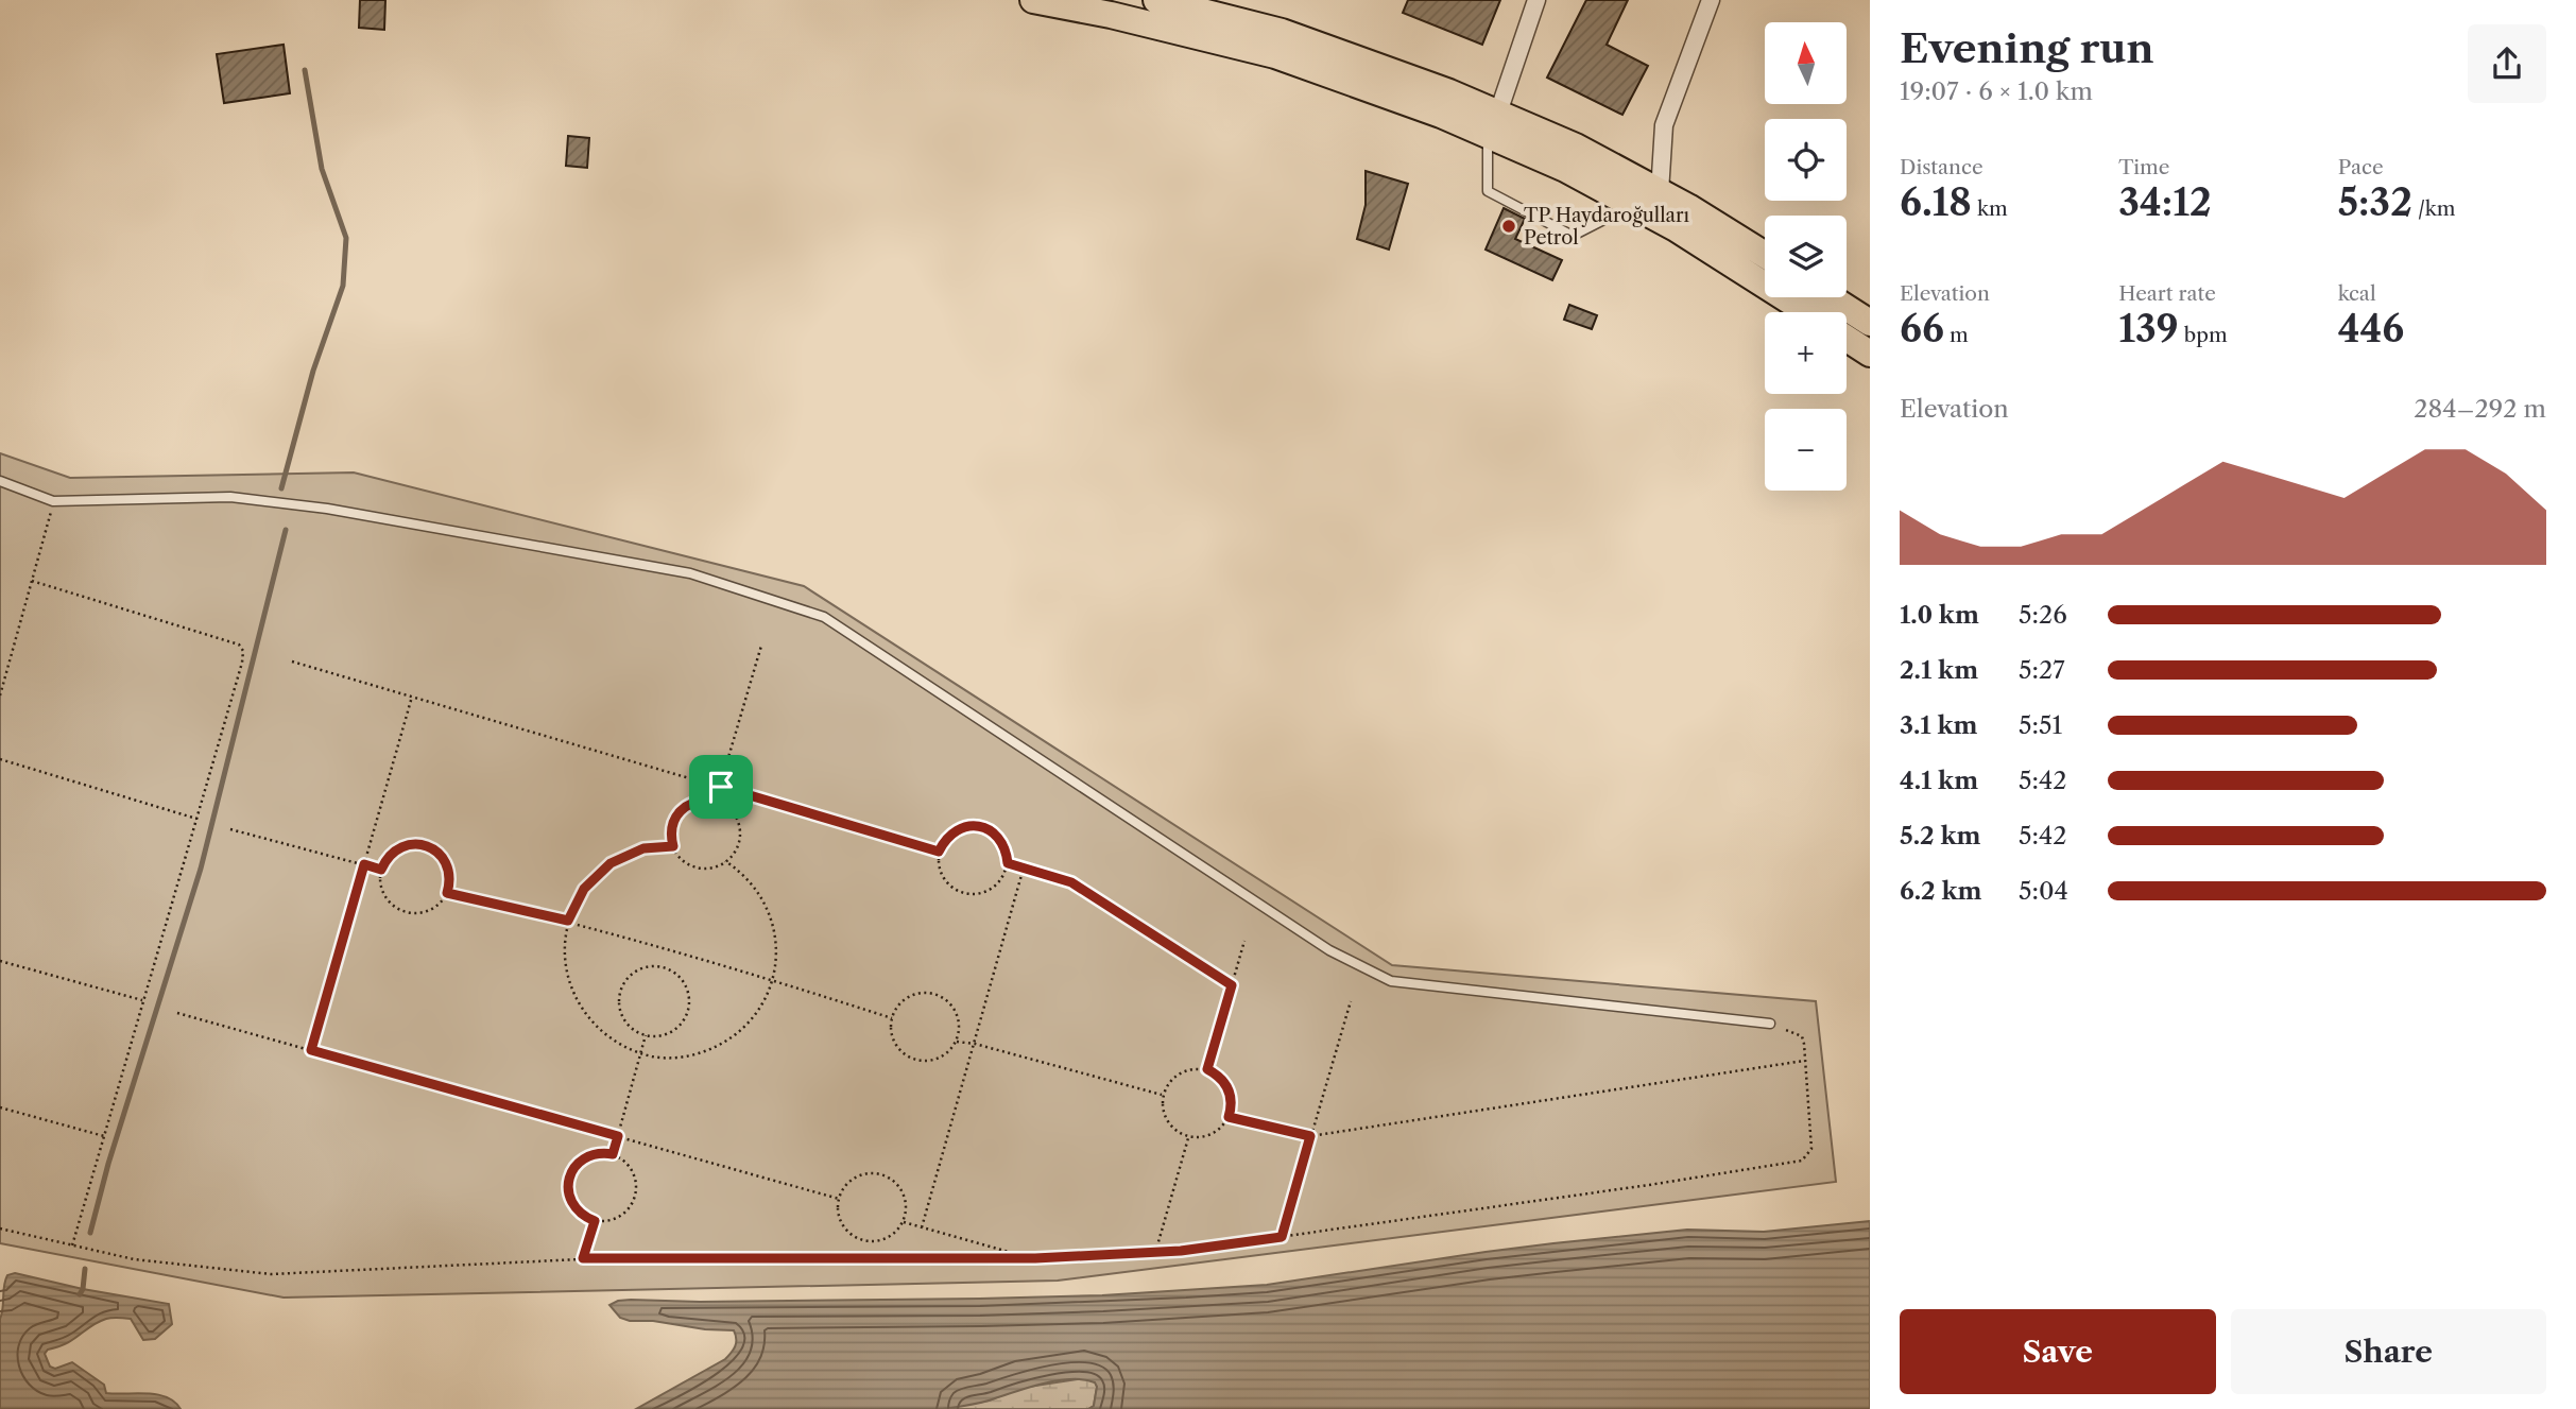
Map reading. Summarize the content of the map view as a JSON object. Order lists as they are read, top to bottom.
{
  "places": ["TP Haydaroğulları Petrol"],
  "north": "top",
  "page": {
    "heading": ["Evening run", "19:07 · 6 × 1.0 km"],
    "map_buttons": ["+", "−"],
    "stats": [
      ["Distance", "6.18 km"],
      ["Time", "34:12"],
      ["Pace", "5:32 /km"],
      ["Elevation", "66 m"],
      ["Heart rate", "139 bpm"],
      ["kcal", "446"]
    ],
    "chart": ["Elevation", "284–292 m"],
    "list": [
      {
        "name": "1.0 km",
        "note": "5:26"
      },
      {
        "name": "2.1 km",
        "note": "5:27"
      },
      {
        "name": "3.1 km",
        "note": "5:51"
      },
      {
        "name": "4.1 km",
        "note": "5:42"
      },
      {
        "name": "5.2 km",
        "note": "5:42"
      },
      {
        "name": "6.2 km",
        "note": "5:04"
      }
    ],
    "buttons": ["Save", "Share"]
  }
}
